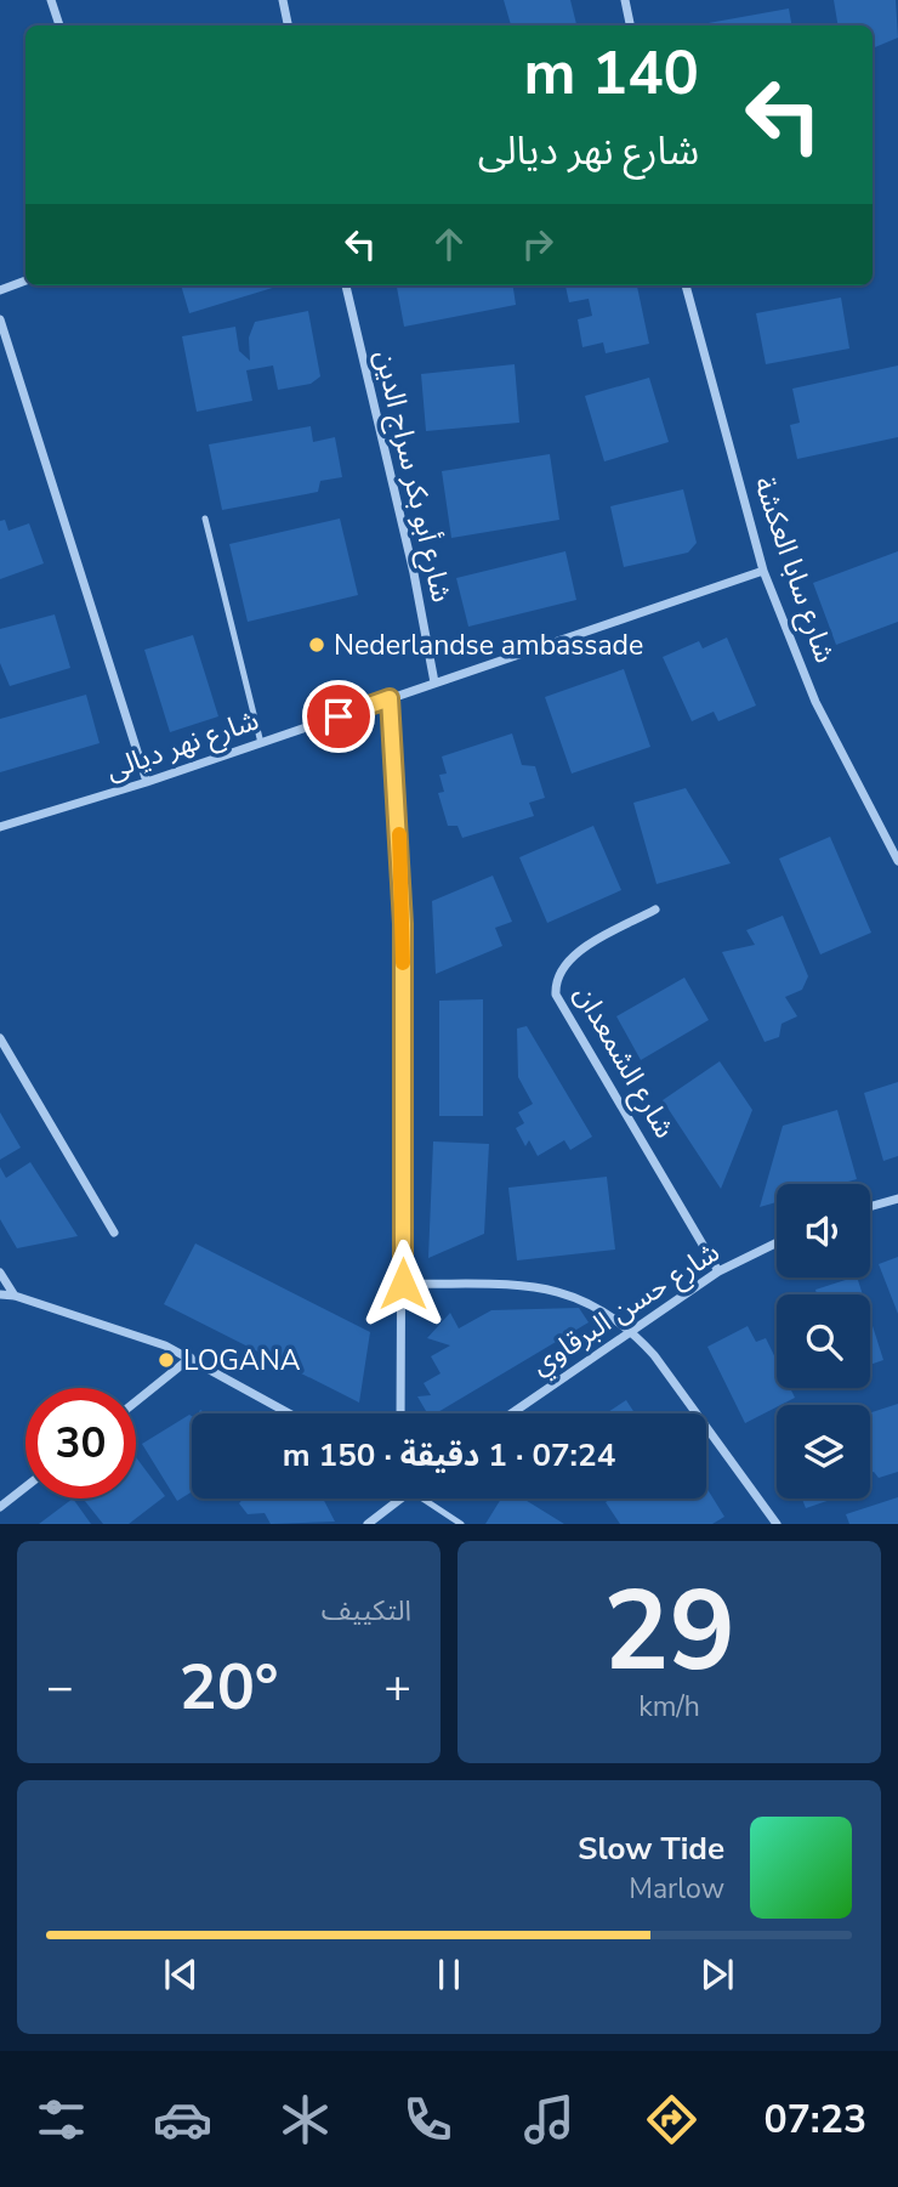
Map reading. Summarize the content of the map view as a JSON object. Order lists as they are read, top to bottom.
{
  "streets": {
    "street": [
      "شارع أبو بكر سراج الدين",
      "شارع سابا العكشة",
      "شارع نهر ديالى",
      "شارع الشمعدان",
      "شارع حسن البرقاوي"
    ]
  },
  "crossings": [
    ["شارع أبو بكر سراج الدين", "شارع نهر ديالى"],
    ["شارع سابا العكشة", "شارع نهر ديالى"],
    ["شارع الشمعدان", "شارع حسن البرقاوي"]
  ],
  "places": ["Nederlandse ambassade", "LOGANA"],
  "page": {
    "turn": ["140 m", "شارع نهر ديالى"],
    "limit": "30",
    "trip": "07:24 · 1 دقيقة · 150 m",
    "tile": [
      ["29", "km/h"],
      "التكييف"
    ],
    "heat": ["−", "20°", "+"],
    "song": ["Slow Tide", "Marlow"],
    "tabs": "07:23"
  }
}
